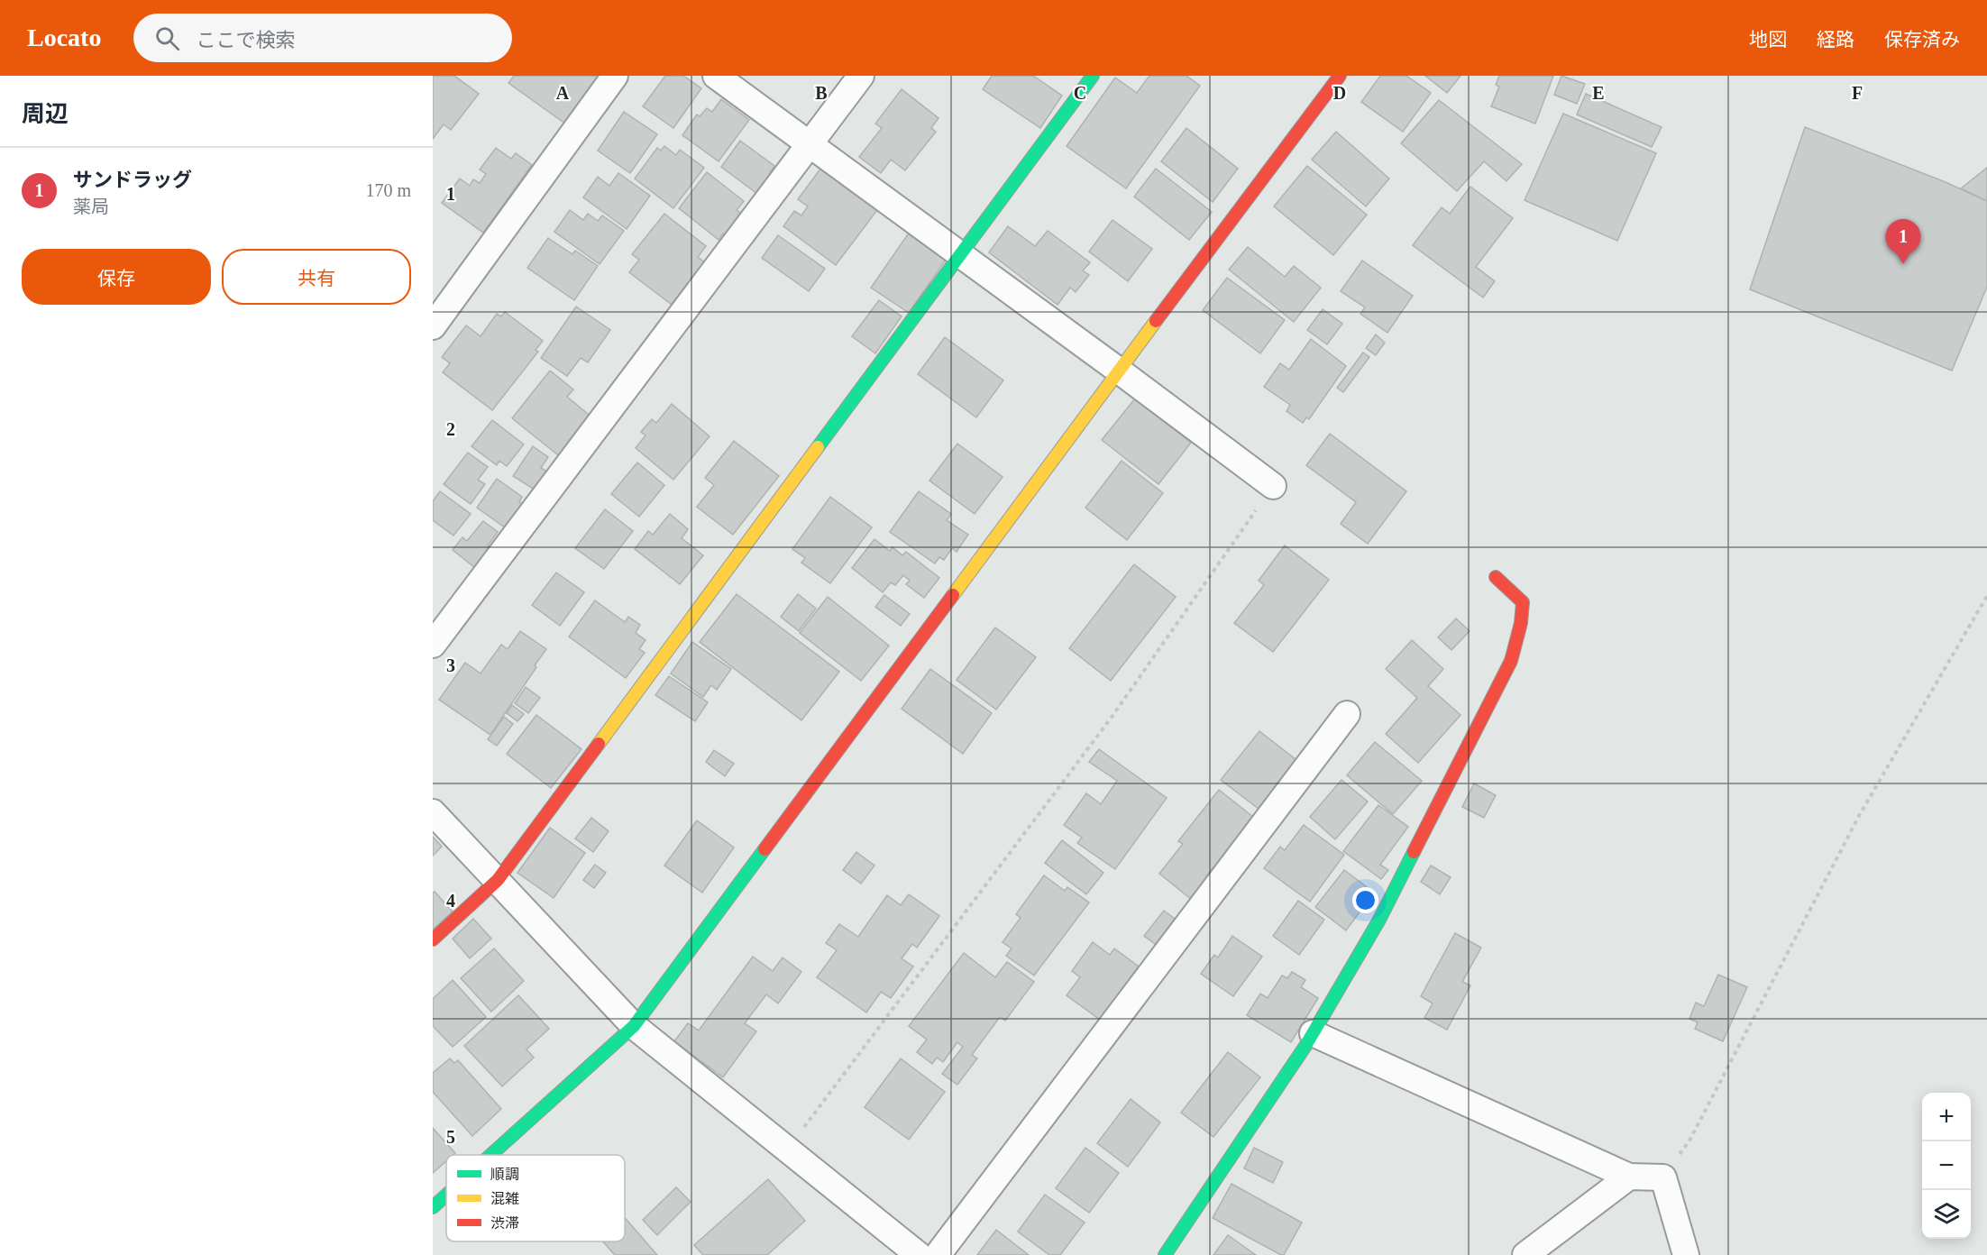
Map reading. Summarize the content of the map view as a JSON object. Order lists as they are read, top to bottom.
{
  "legend": ["順調", "混雑", "渋滞"],
  "page": {
    "header": "Locato",
    "search": "ここで検索",
    "nav": ["地図", "経路", "保存済み"],
    "heading": "周辺",
    "list": [
      {
        "mark": "1",
        "name": "サンドラッグ",
        "note": "薬局",
        "value": "170 m"
      }
    ],
    "pins": "1",
    "buttons": ["保存", "共有"],
    "map_buttons": ["+", "−"]
  },
  "grid": {
    "columns": [
      "A",
      "B",
      "C",
      "D",
      "E",
      "F"
    ],
    "rows": [
      "1",
      "2",
      "3",
      "4",
      "5"
    ]
  }
}
